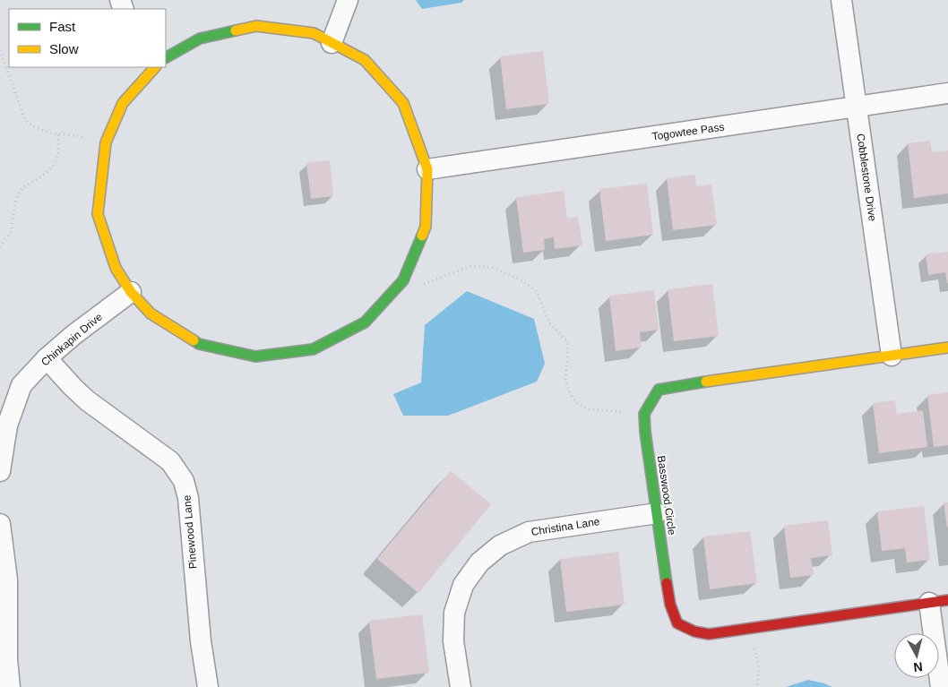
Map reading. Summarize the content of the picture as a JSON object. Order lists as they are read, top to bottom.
{
  "streets": {
    "street": [
      "Togowtee Pass",
      "Cobblestone Drive",
      "Chinkapin Drive",
      "Basswood Circle",
      "Christina Lane",
      "Pinewood Lane"
    ]
  },
  "crossings": [
    ["Togowtee Pass", "Cobblestone Drive"],
    ["Chinkapin Drive", "Pinewood Lane"],
    ["Basswood Circle", "Christina Lane"]
  ],
  "legend": ["Fast", "Slow"],
  "north": "bottom"
}
